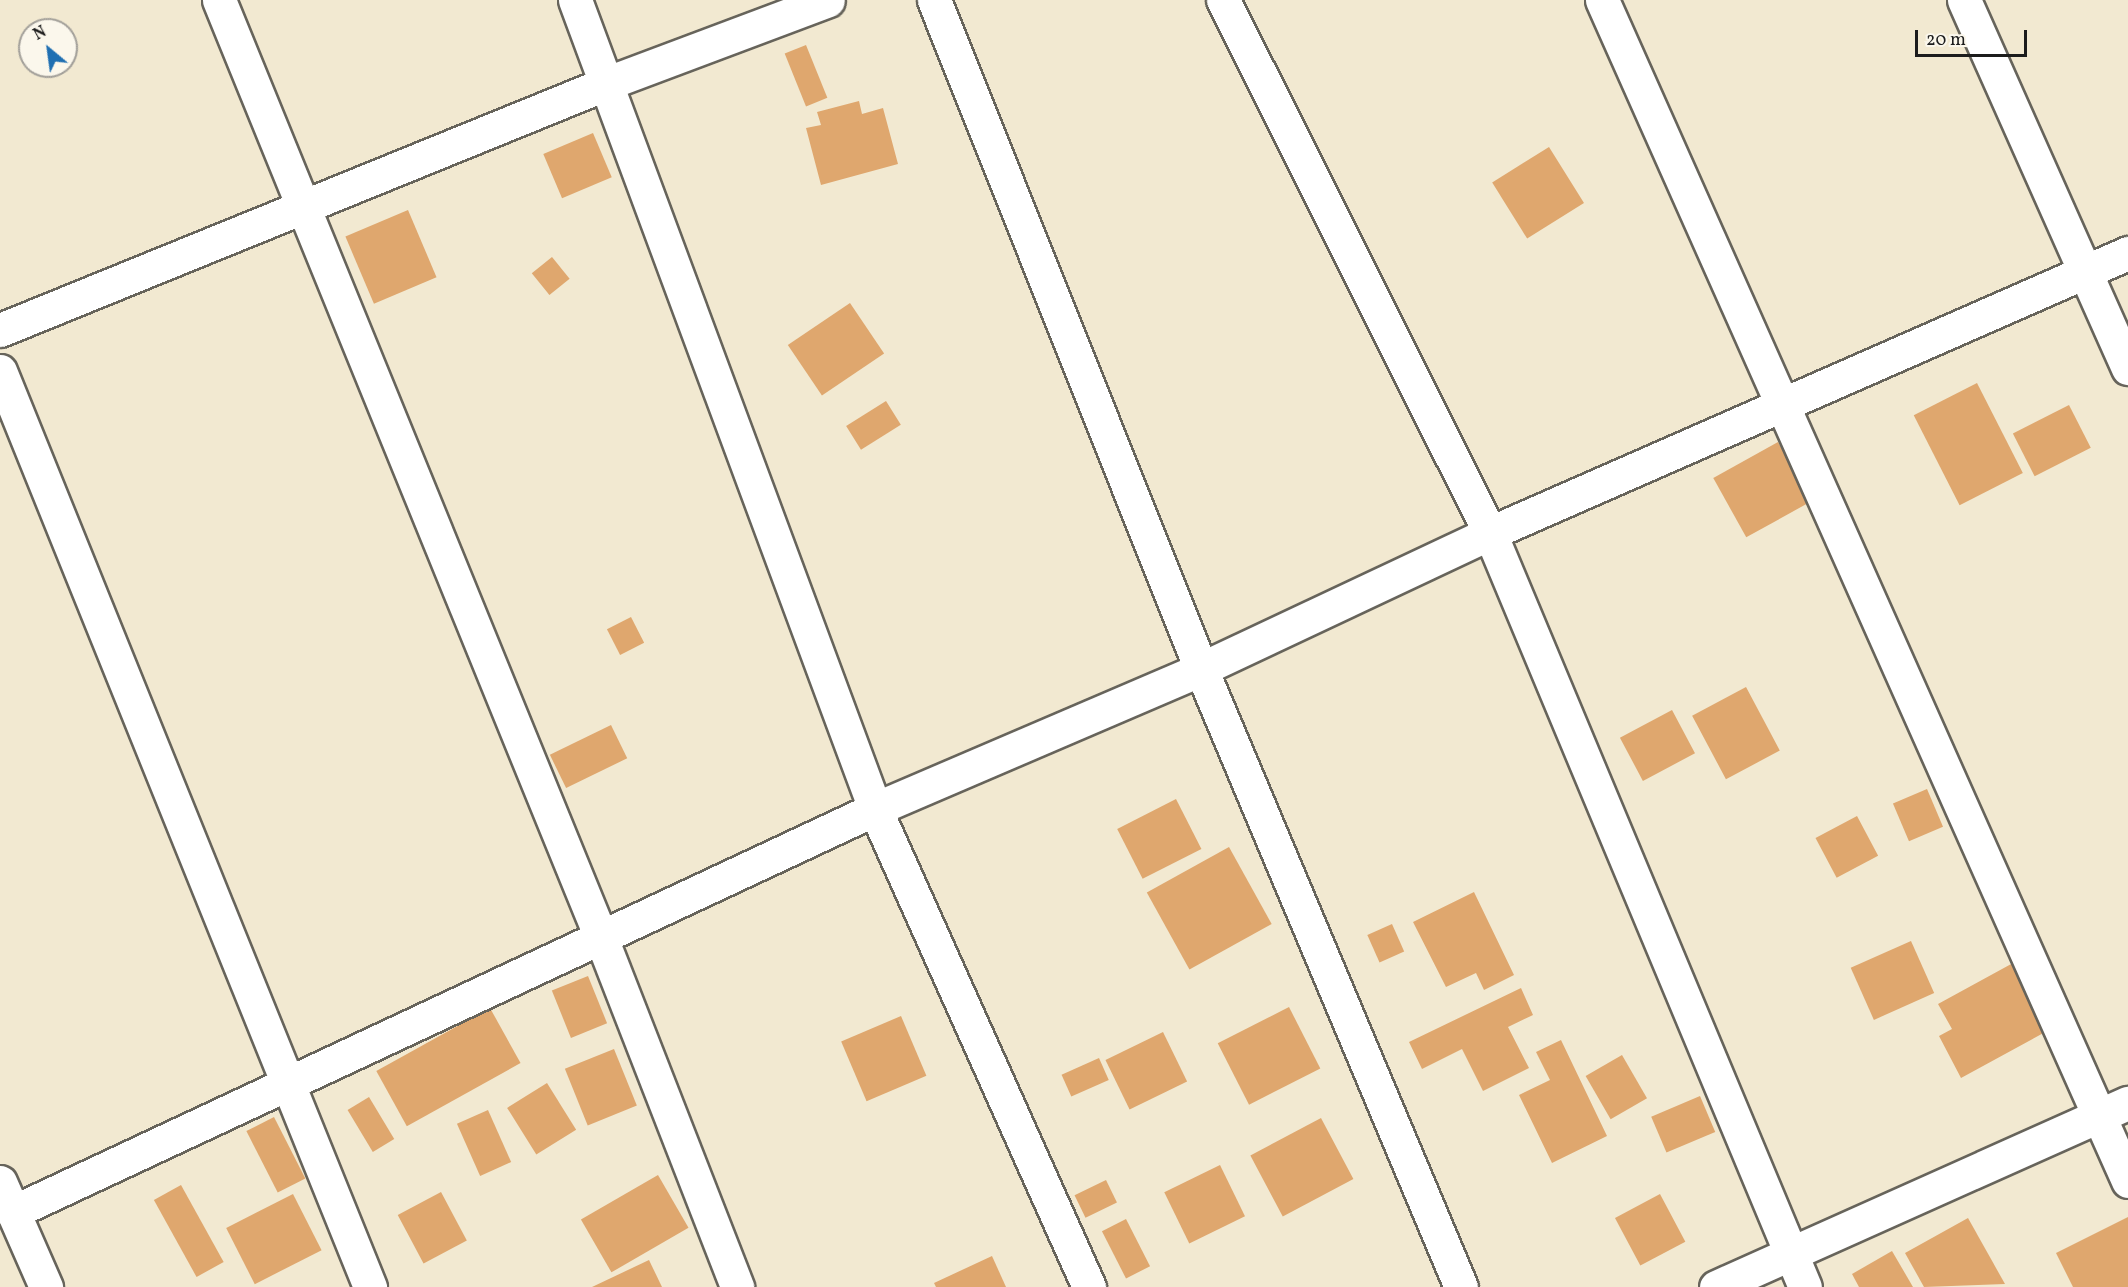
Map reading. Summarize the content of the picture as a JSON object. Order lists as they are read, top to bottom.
{
  "scale_bar": "20 m",
  "north": "top left"
}
